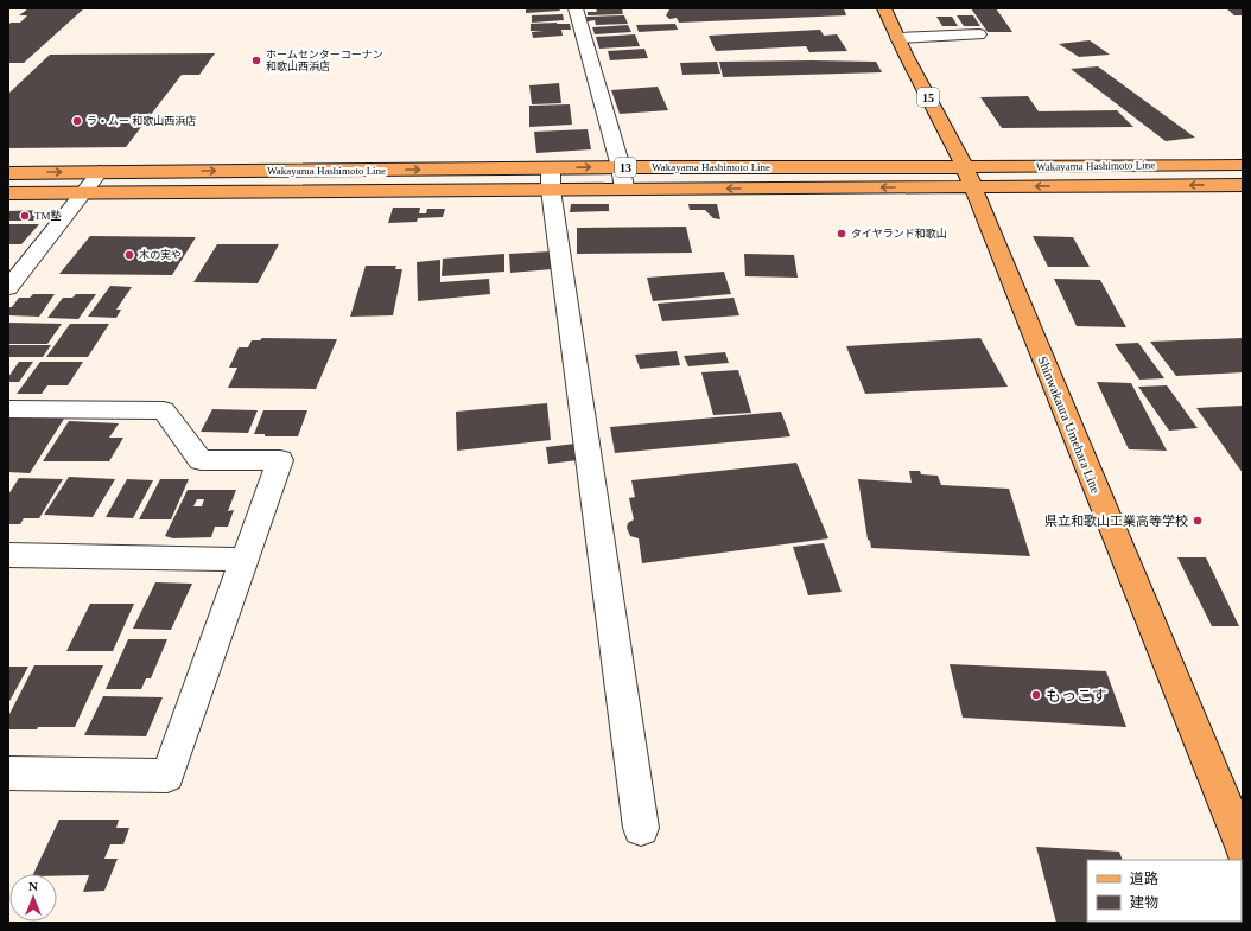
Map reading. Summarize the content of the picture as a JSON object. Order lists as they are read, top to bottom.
{
  "streets": {
    "main road": [
      "15",
      "Wakayama Hashimoto Line",
      "13",
      "Shinwakaura Umehara Line"
    ]
  },
  "crossings": [
    ["Wakayama Hashimoto Line", "Shinwakaura Umehara Line"]
  ],
  "places": [
    "ホームセンターコーナン 和歌山西浜店",
    "ラ・ムー 和歌山西浜店",
    "TM塾",
    "タイヤランド和歌山",
    "木の実や",
    "県立和歌山工業高等学校",
    "もっこす"
  ],
  "legend": ["道路", "建物"],
  "north": "top"
}
